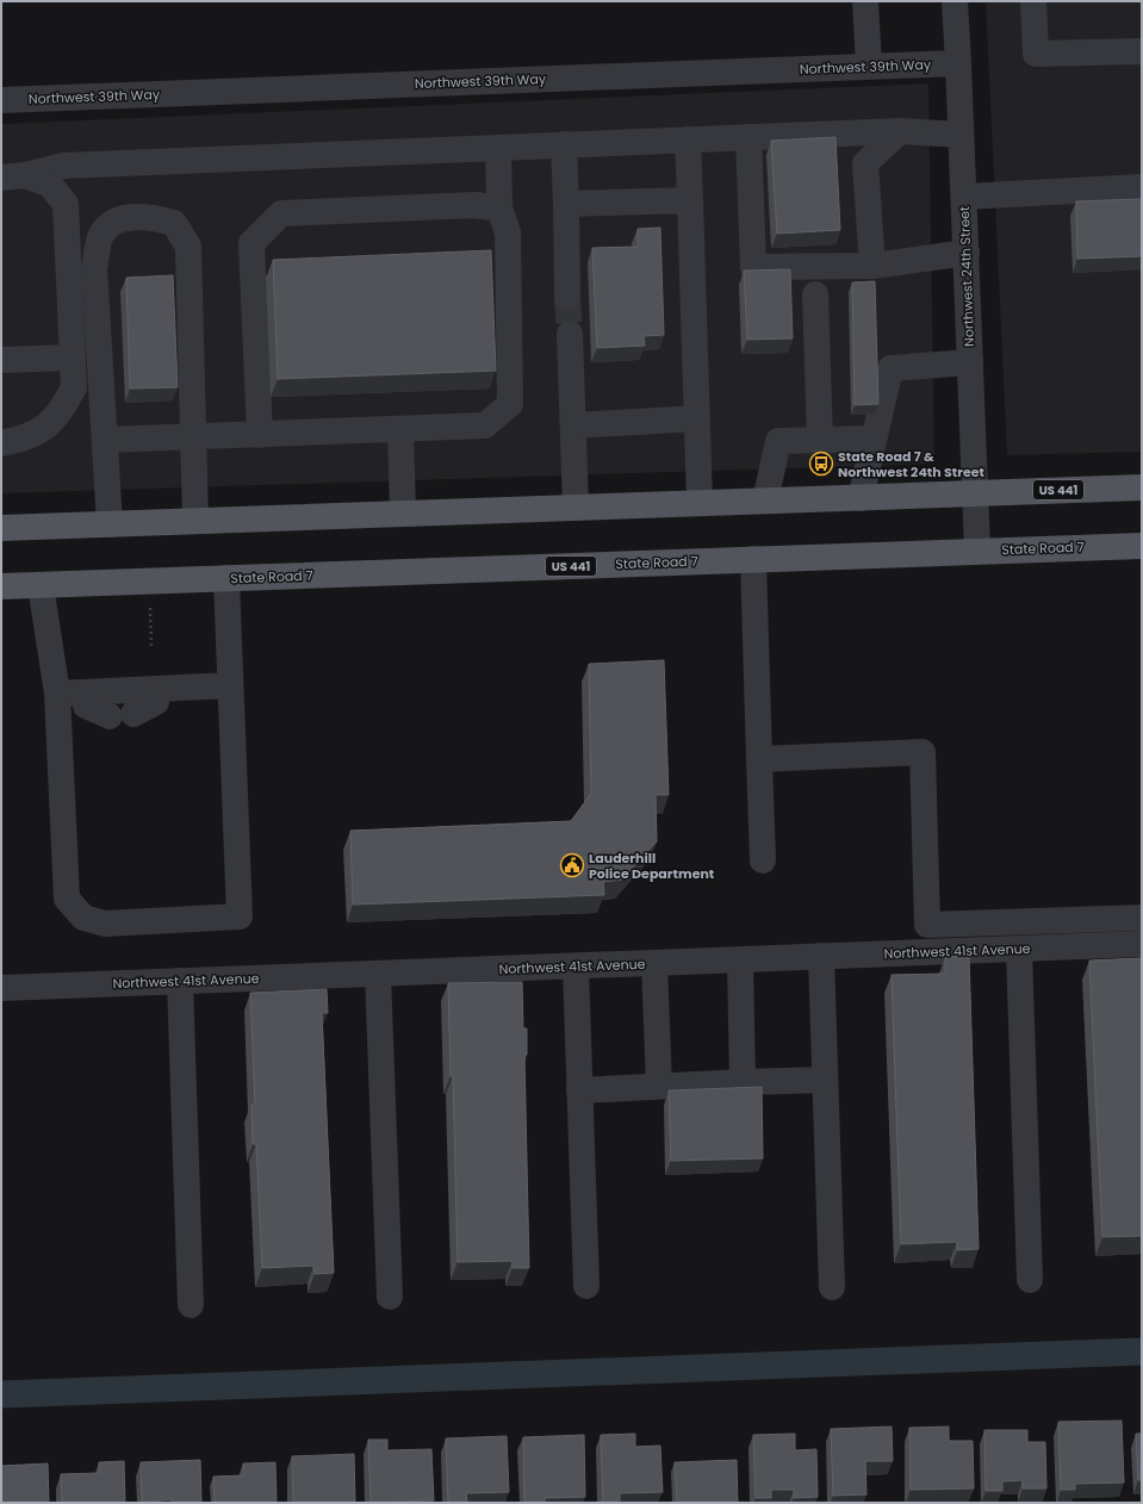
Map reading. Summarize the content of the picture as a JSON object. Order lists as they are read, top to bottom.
{
  "streets": {
    "main road": ["US 441", "State Road 7"],
    "street": ["Northwest 39th Way", "Northwest 24th Street", "Northwest 41st Avenue"]
  },
  "crossings": [
    ["Northwest 39th Way", "Northwest 24th Street"],
    ["Northwest 24th Street", "US 441"],
    ["Northwest 24th Street", "State Road 7"]
  ],
  "places": {
    "bus stop": ["State Road 7 & Northwest 24th Street"],
    "public building": ["Lauderhill Police Department"]
  }
}
